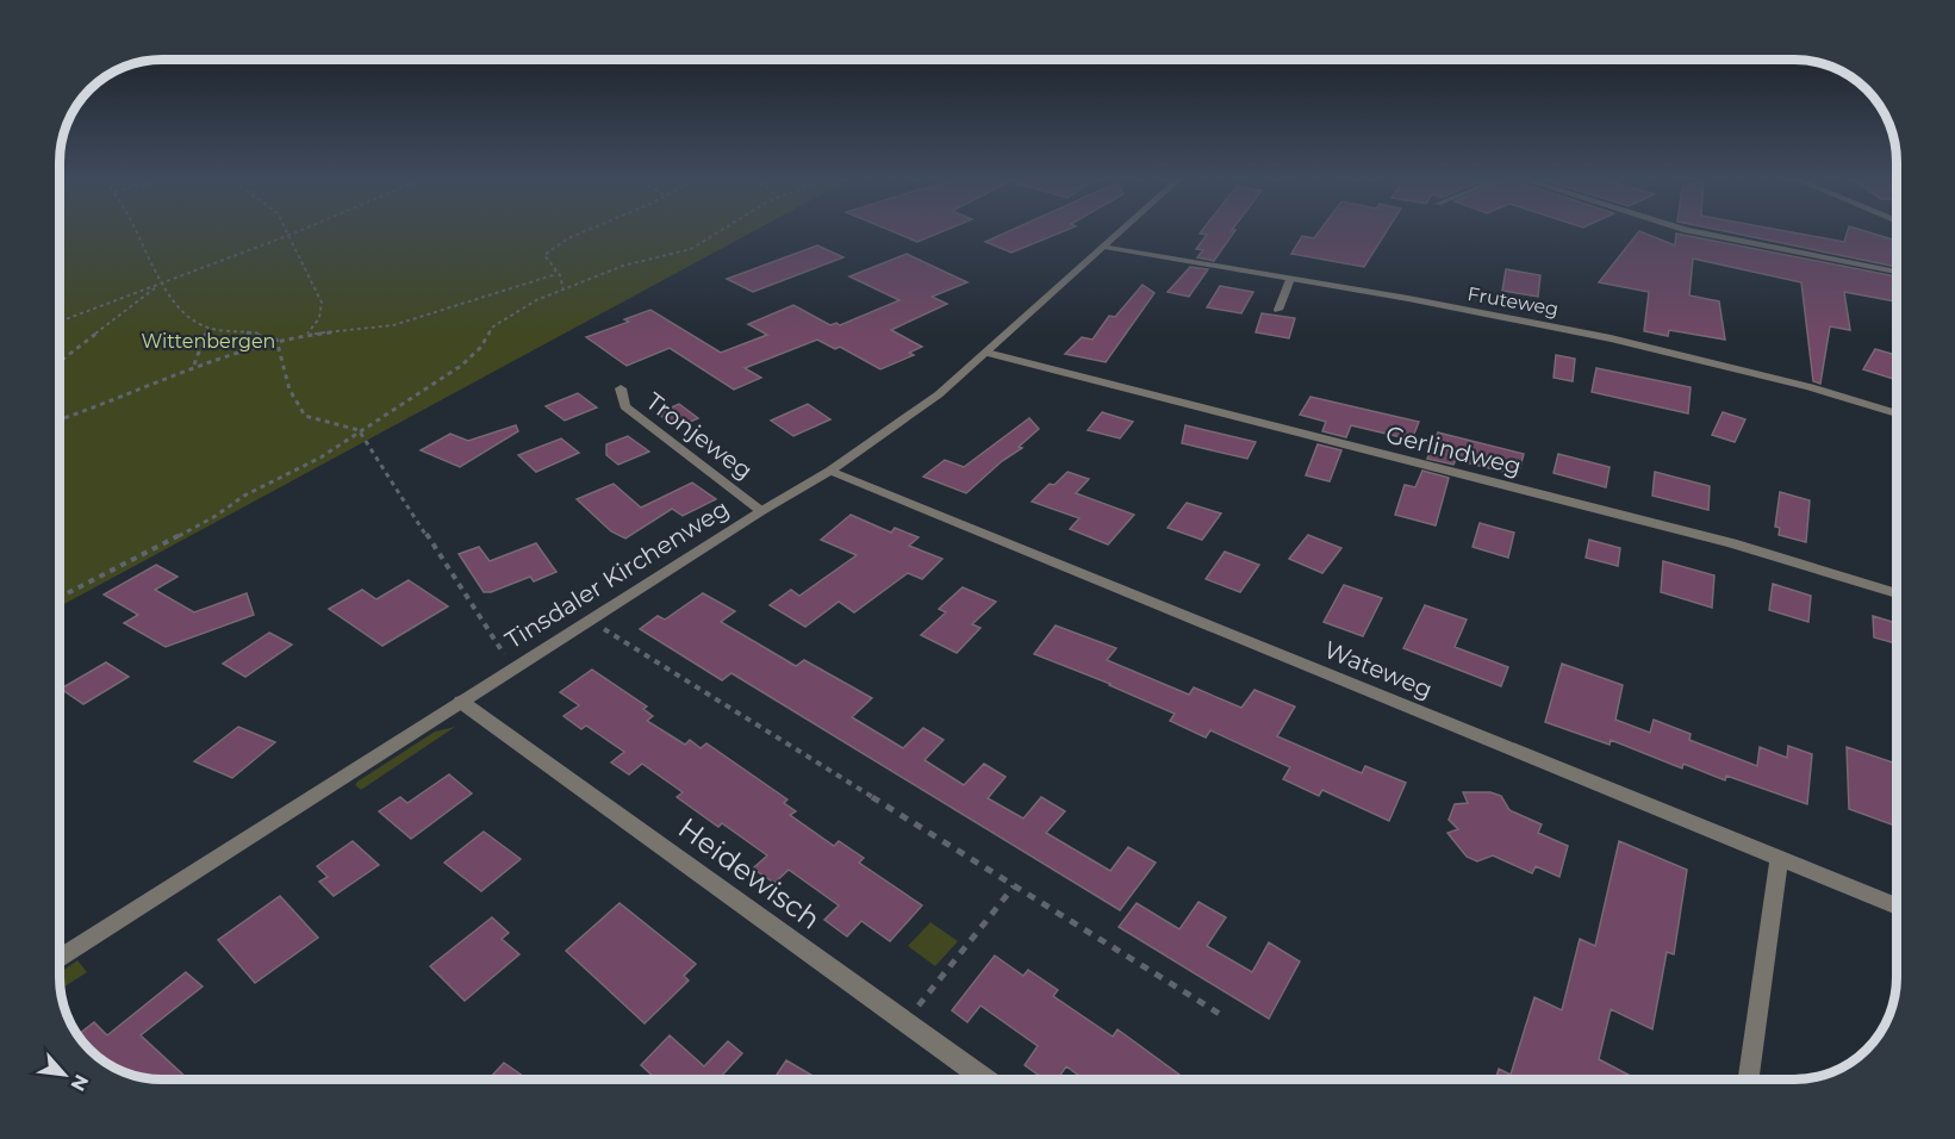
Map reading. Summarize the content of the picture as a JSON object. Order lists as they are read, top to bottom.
{
  "streets": {
    "street": [
      "Fruteweg",
      "Tronjeweg",
      "Gerlindweg",
      "Tinsdaler Kirchenweg",
      "Wateweg",
      "Heidewisch"
    ]
  },
  "crossings": [
    ["Fruteweg", "Tinsdaler Kirchenweg"],
    ["Tronjeweg", "Tinsdaler Kirchenweg"],
    ["Gerlindweg", "Tinsdaler Kirchenweg"],
    ["Tinsdaler Kirchenweg", "Wateweg"],
    ["Tinsdaler Kirchenweg", "Heidewisch"]
  ],
  "parks": ["Wittenbergen"],
  "north": "bottom right"
}
